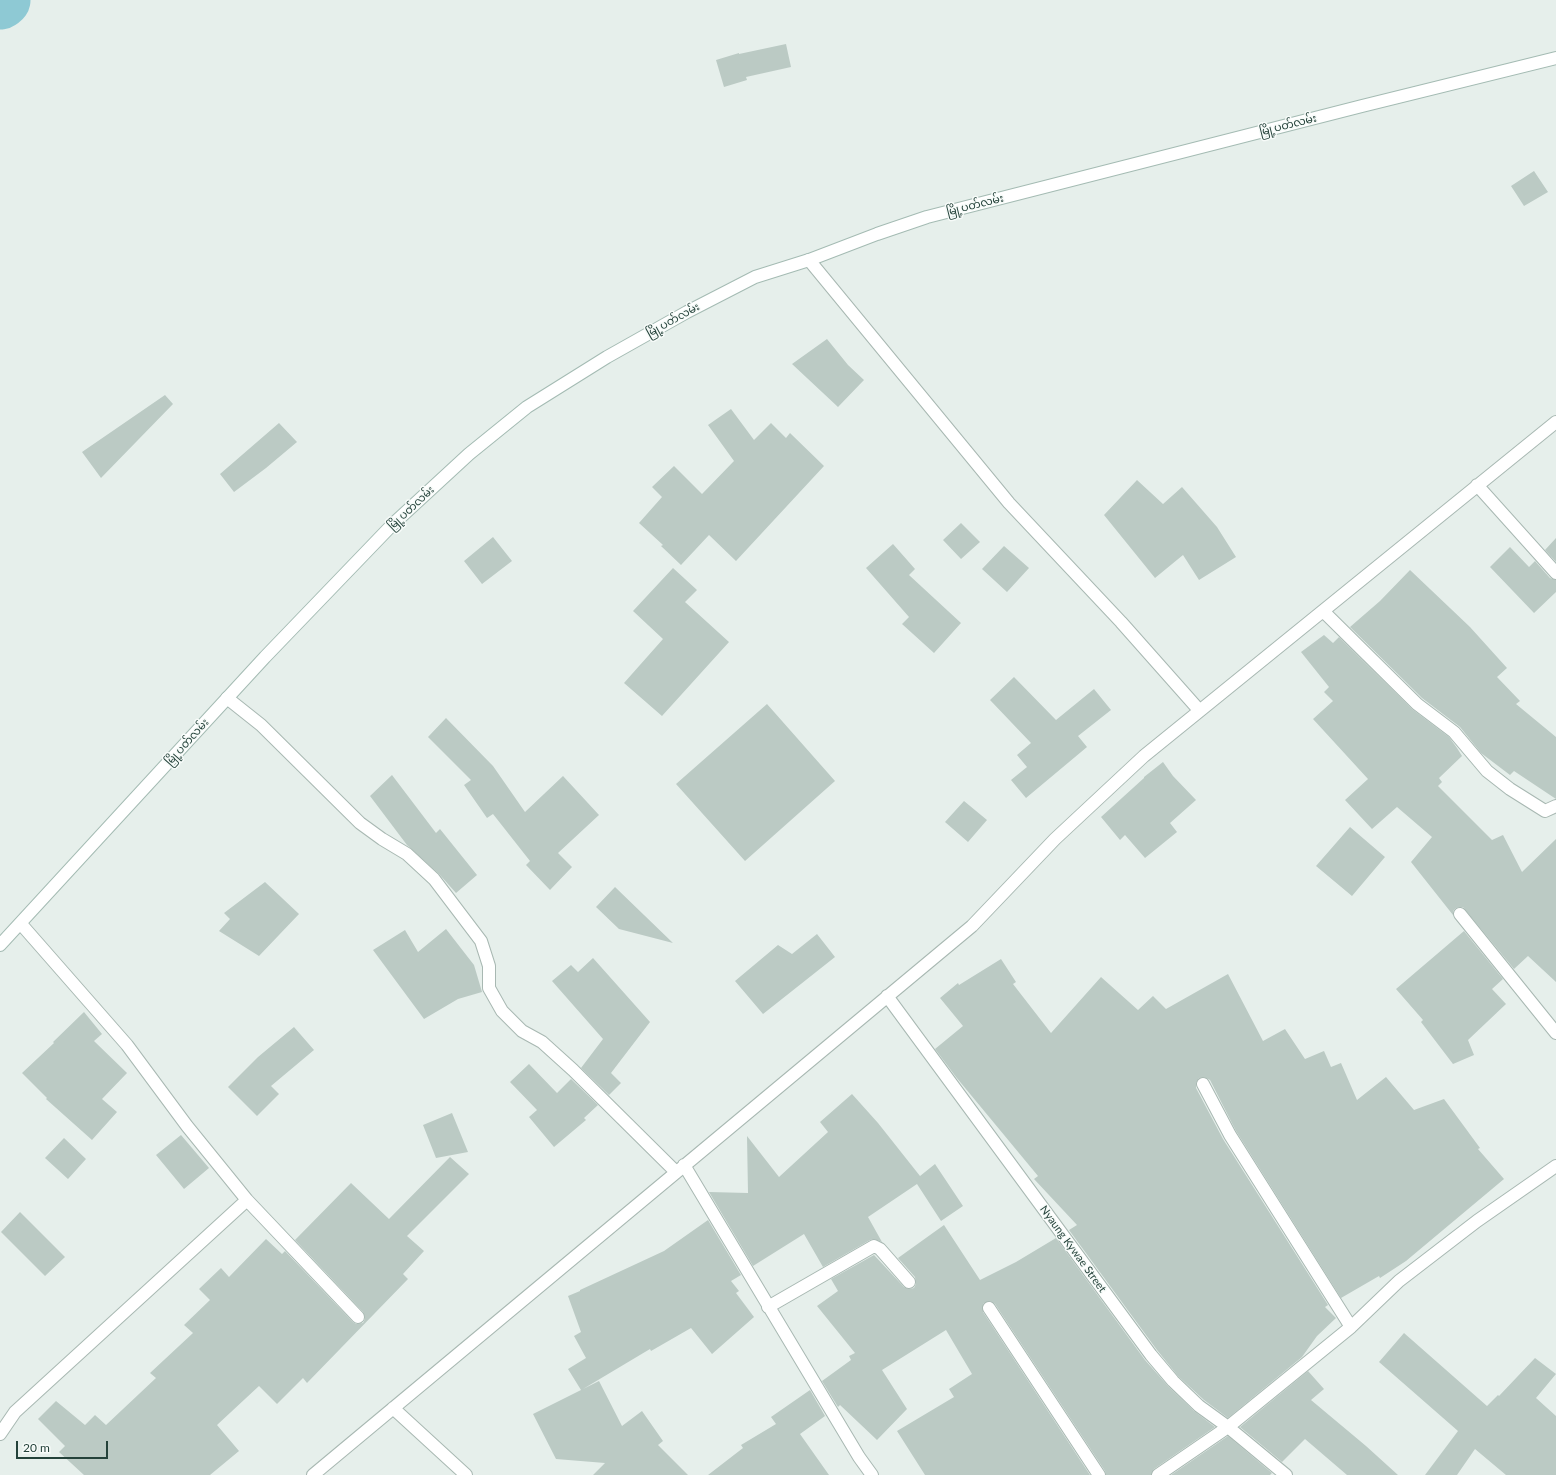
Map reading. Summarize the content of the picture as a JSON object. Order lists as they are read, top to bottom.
{
  "streets": {
    "street": ["မြို့ပတ်လမ်း", "Nyaung Kywae Street"]
  },
  "scale_bar": "20 m"
}
